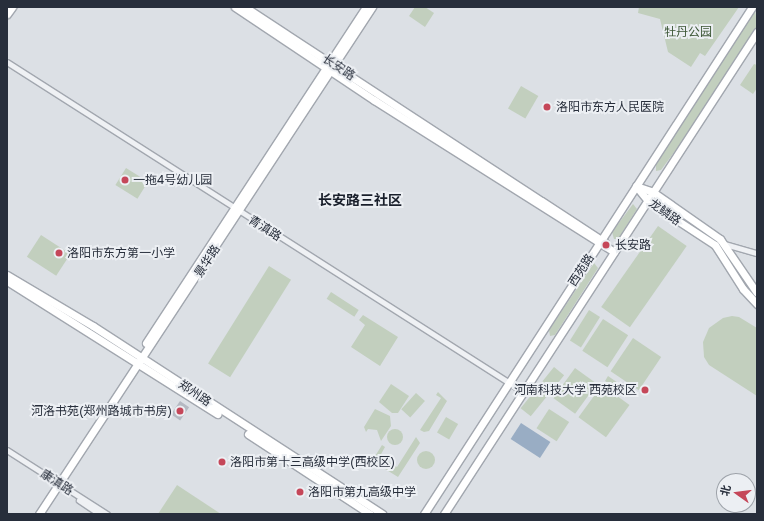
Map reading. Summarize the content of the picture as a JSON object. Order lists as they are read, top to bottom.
{
  "streets": {
    "main road": [
      "长安路",
      "龙鳞路",
      "景华路",
      "西苑路",
      "郑州路"
    ],
    "street": ["青滇路", "康滇路"]
  },
  "crossings": [
    ["长安路", "景华路"],
    ["长安路", "西苑路"],
    ["龙鳞路", "西苑路"],
    ["青滇路", "景华路"],
    ["青滇路", "西苑路"],
    ["景华路", "郑州路"],
    ["景华路", "康滇路"]
  ],
  "districts": ["长安路三社区"],
  "parks": ["牡丹公园"],
  "places": [
    "洛阳市东方人民医院",
    "一拖4号幼儿园",
    "长安路",
    "洛阳市东方第一小学",
    "河南科技大学 西苑校区",
    "河洛书苑(郑州路城市书房)",
    "洛阳市第十三高级中学(西校区)",
    "洛阳市第九高级中学"
  ],
  "north": "left"
}
